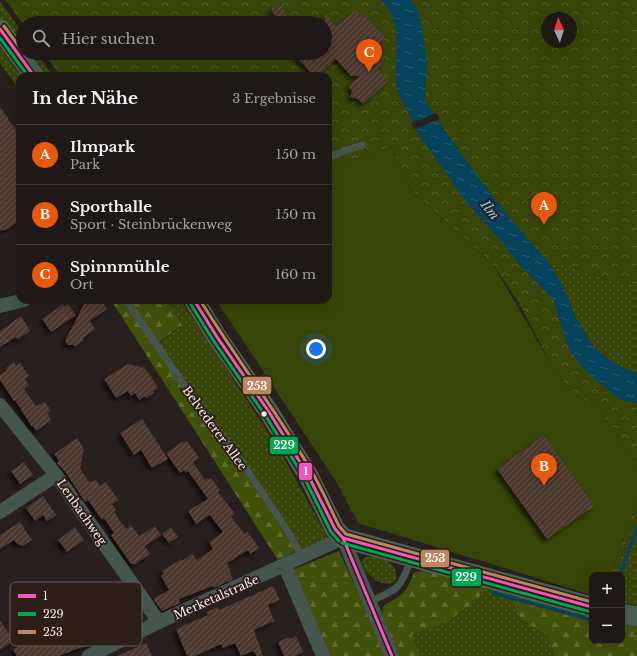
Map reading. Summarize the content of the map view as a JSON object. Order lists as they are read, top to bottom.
{
  "streets": {
    "street": ["Lenbachweg", "Merketalstraße"],
    "lane": ["Belvederer Allee"]
  },
  "crossings": [
    ["Belvederer Allee", "Merketalstraße"],
    ["Lenbachweg", "Merketalstraße"]
  ],
  "water": ["Ilm"],
  "lines": ["transit line 253", "transit line 1", "transit line 229"],
  "legend": ["1", "229", "253"],
  "north": "top",
  "page": {
    "search": "Hier suchen",
    "pins": ["C", "A", "B"],
    "heading": ["In der Nähe", "3 Ergebnisse"],
    "list": [
      {
        "mark": "A",
        "name": "Ilmpark",
        "note": "Park",
        "value": "150 m"
      },
      {
        "mark": "B",
        "name": "Sporthalle",
        "note": "Sport · Steinbrückenweg",
        "value": "150 m"
      },
      {
        "mark": "C",
        "name": "Spinnmühle",
        "note": "Ort",
        "value": "160 m"
      }
    ],
    "map_buttons": ["+", "−"]
  }
}
